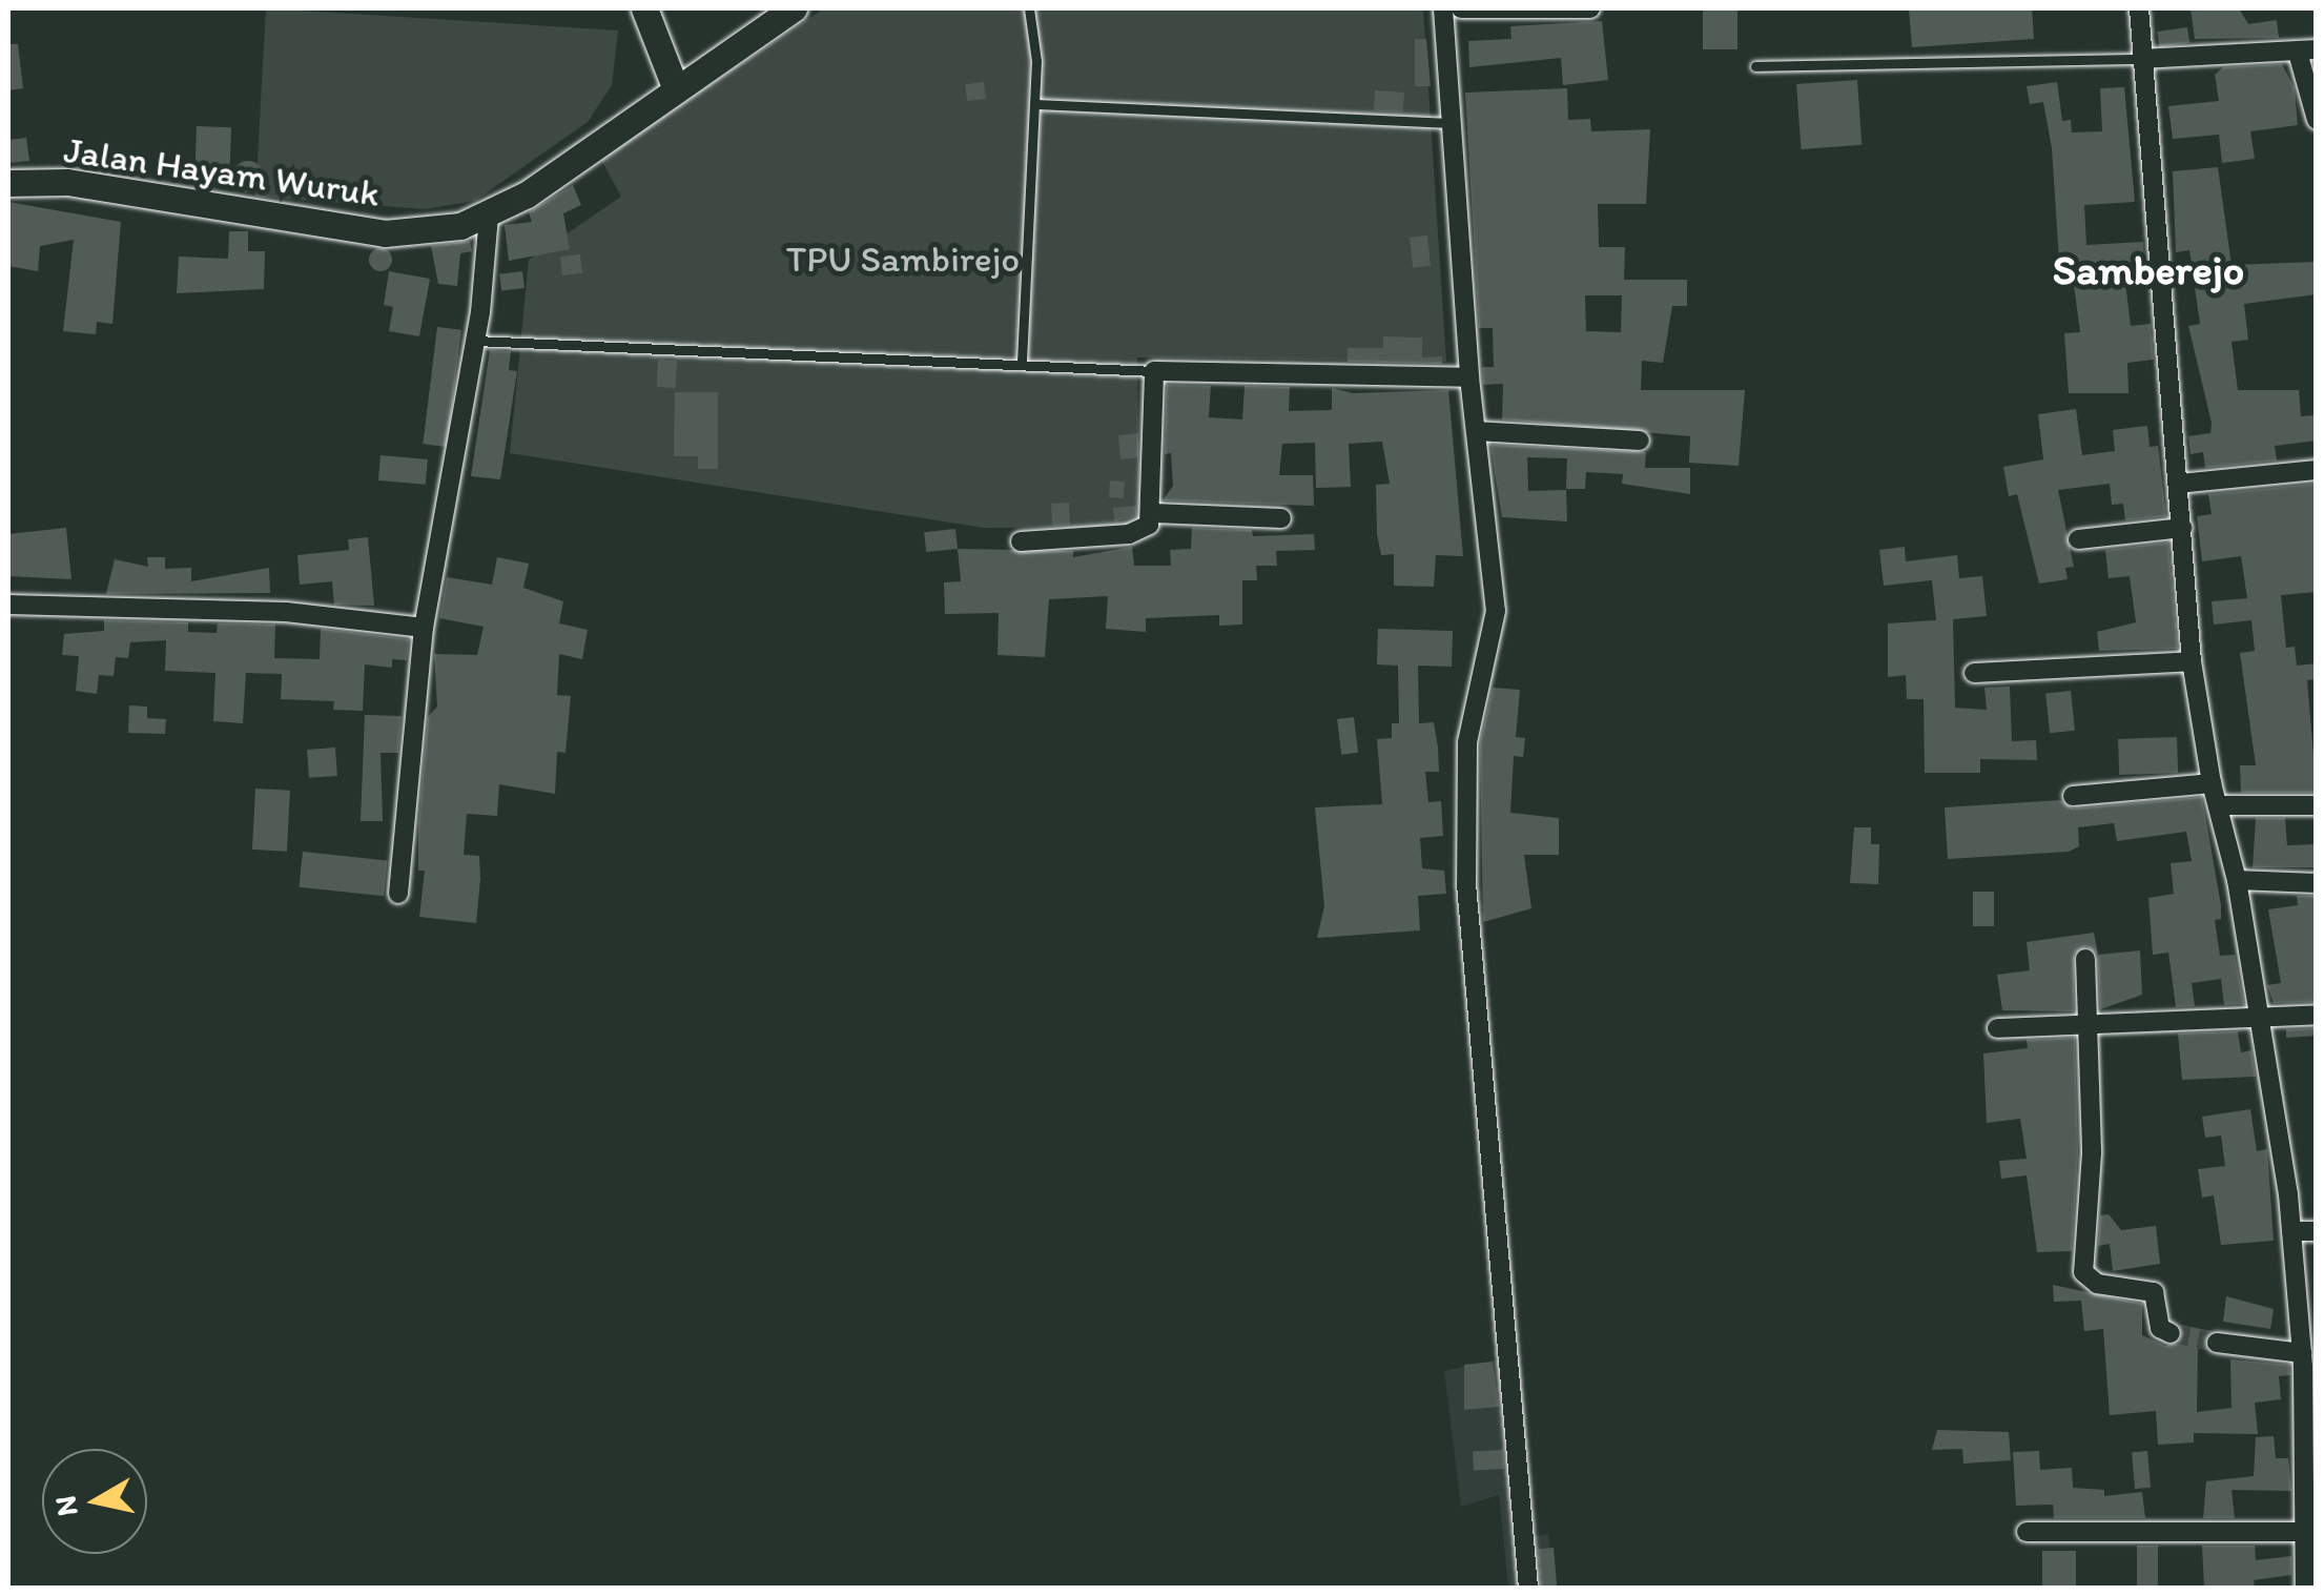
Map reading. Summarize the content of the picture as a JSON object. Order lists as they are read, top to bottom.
{
  "streets": {
    "main road": ["Jalan Hayam Wuruk"]
  },
  "districts": ["Samberejo"],
  "parks": ["TPU Sambirejo"],
  "north": "left"
}
